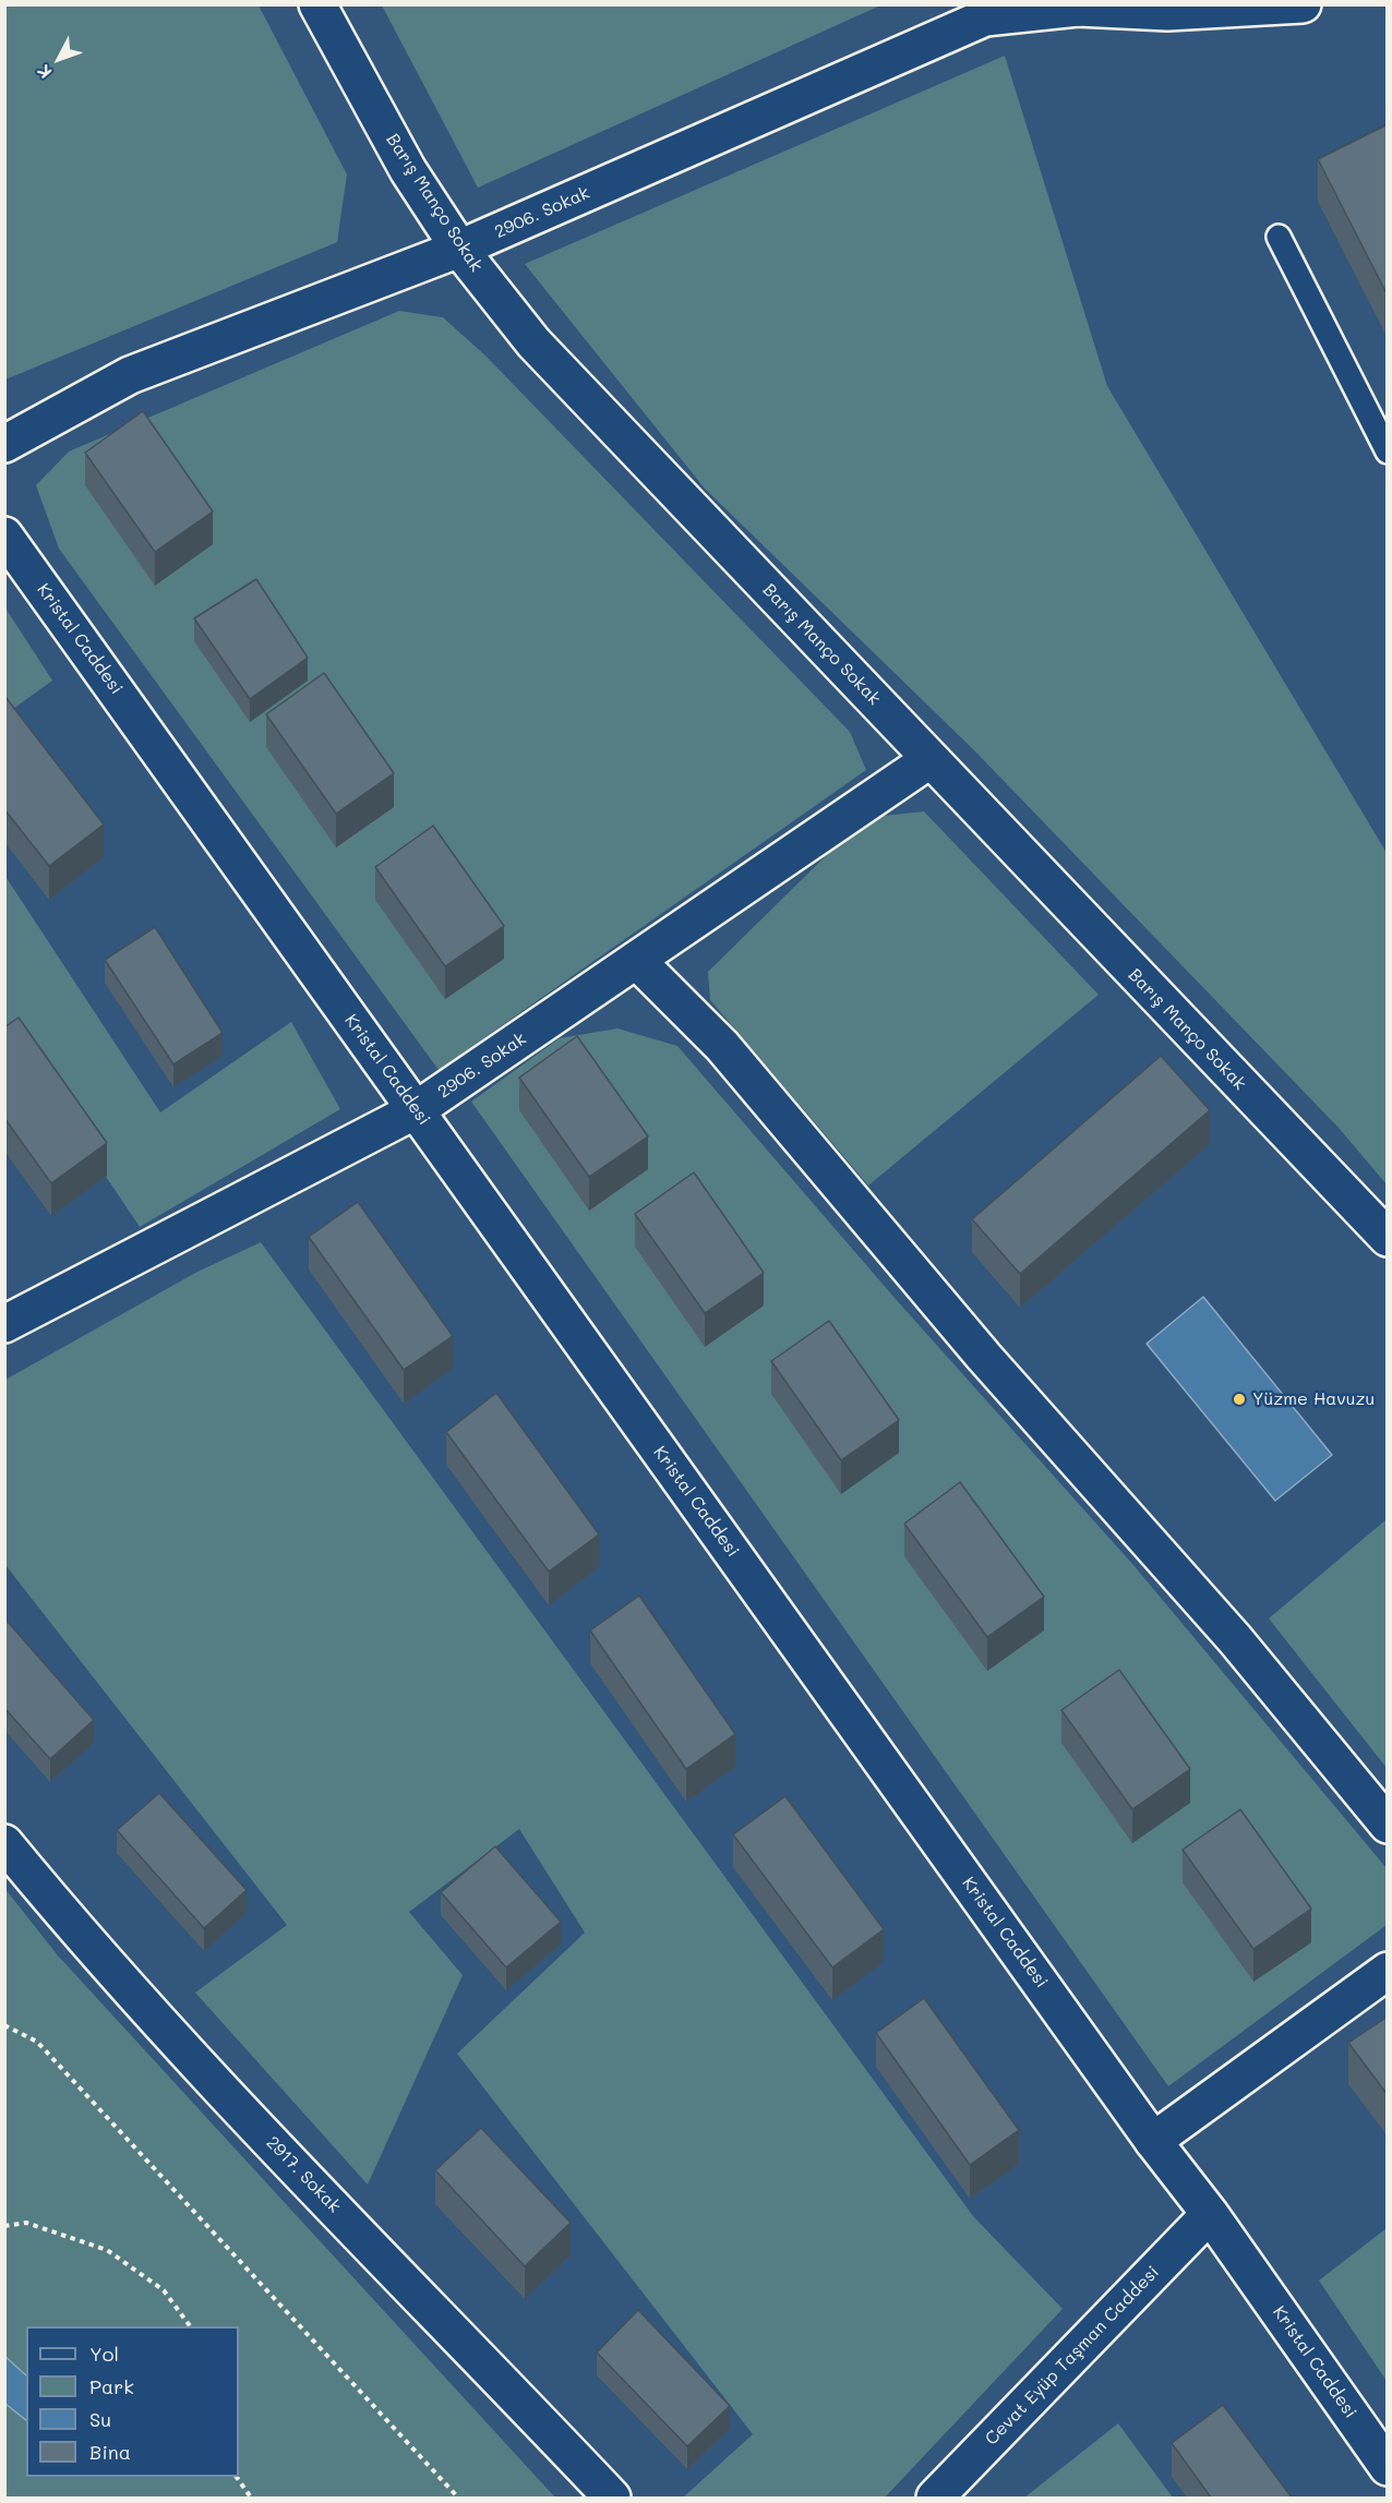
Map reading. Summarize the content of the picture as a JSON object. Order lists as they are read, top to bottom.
{
  "streets": {
    "street": [
      "Barış Manço Sokak",
      "2906. Sokak",
      "Kristal Caddesi",
      "2917. Sokak",
      "Cevat Eyüp Taşman Caddesi"
    ]
  },
  "crossings": [
    ["Barış Manço Sokak", "2906. Sokak"],
    ["2906. Sokak", "Kristal Caddesi"],
    ["Kristal Caddesi", "Cevat Eyüp Taşman Caddesi"]
  ],
  "places": ["Yüzme Havuzu"],
  "legend": [
    "Yol",
    "Park",
    "Su",
    "Bina"
  ],
  "north": "bottom left"
}
